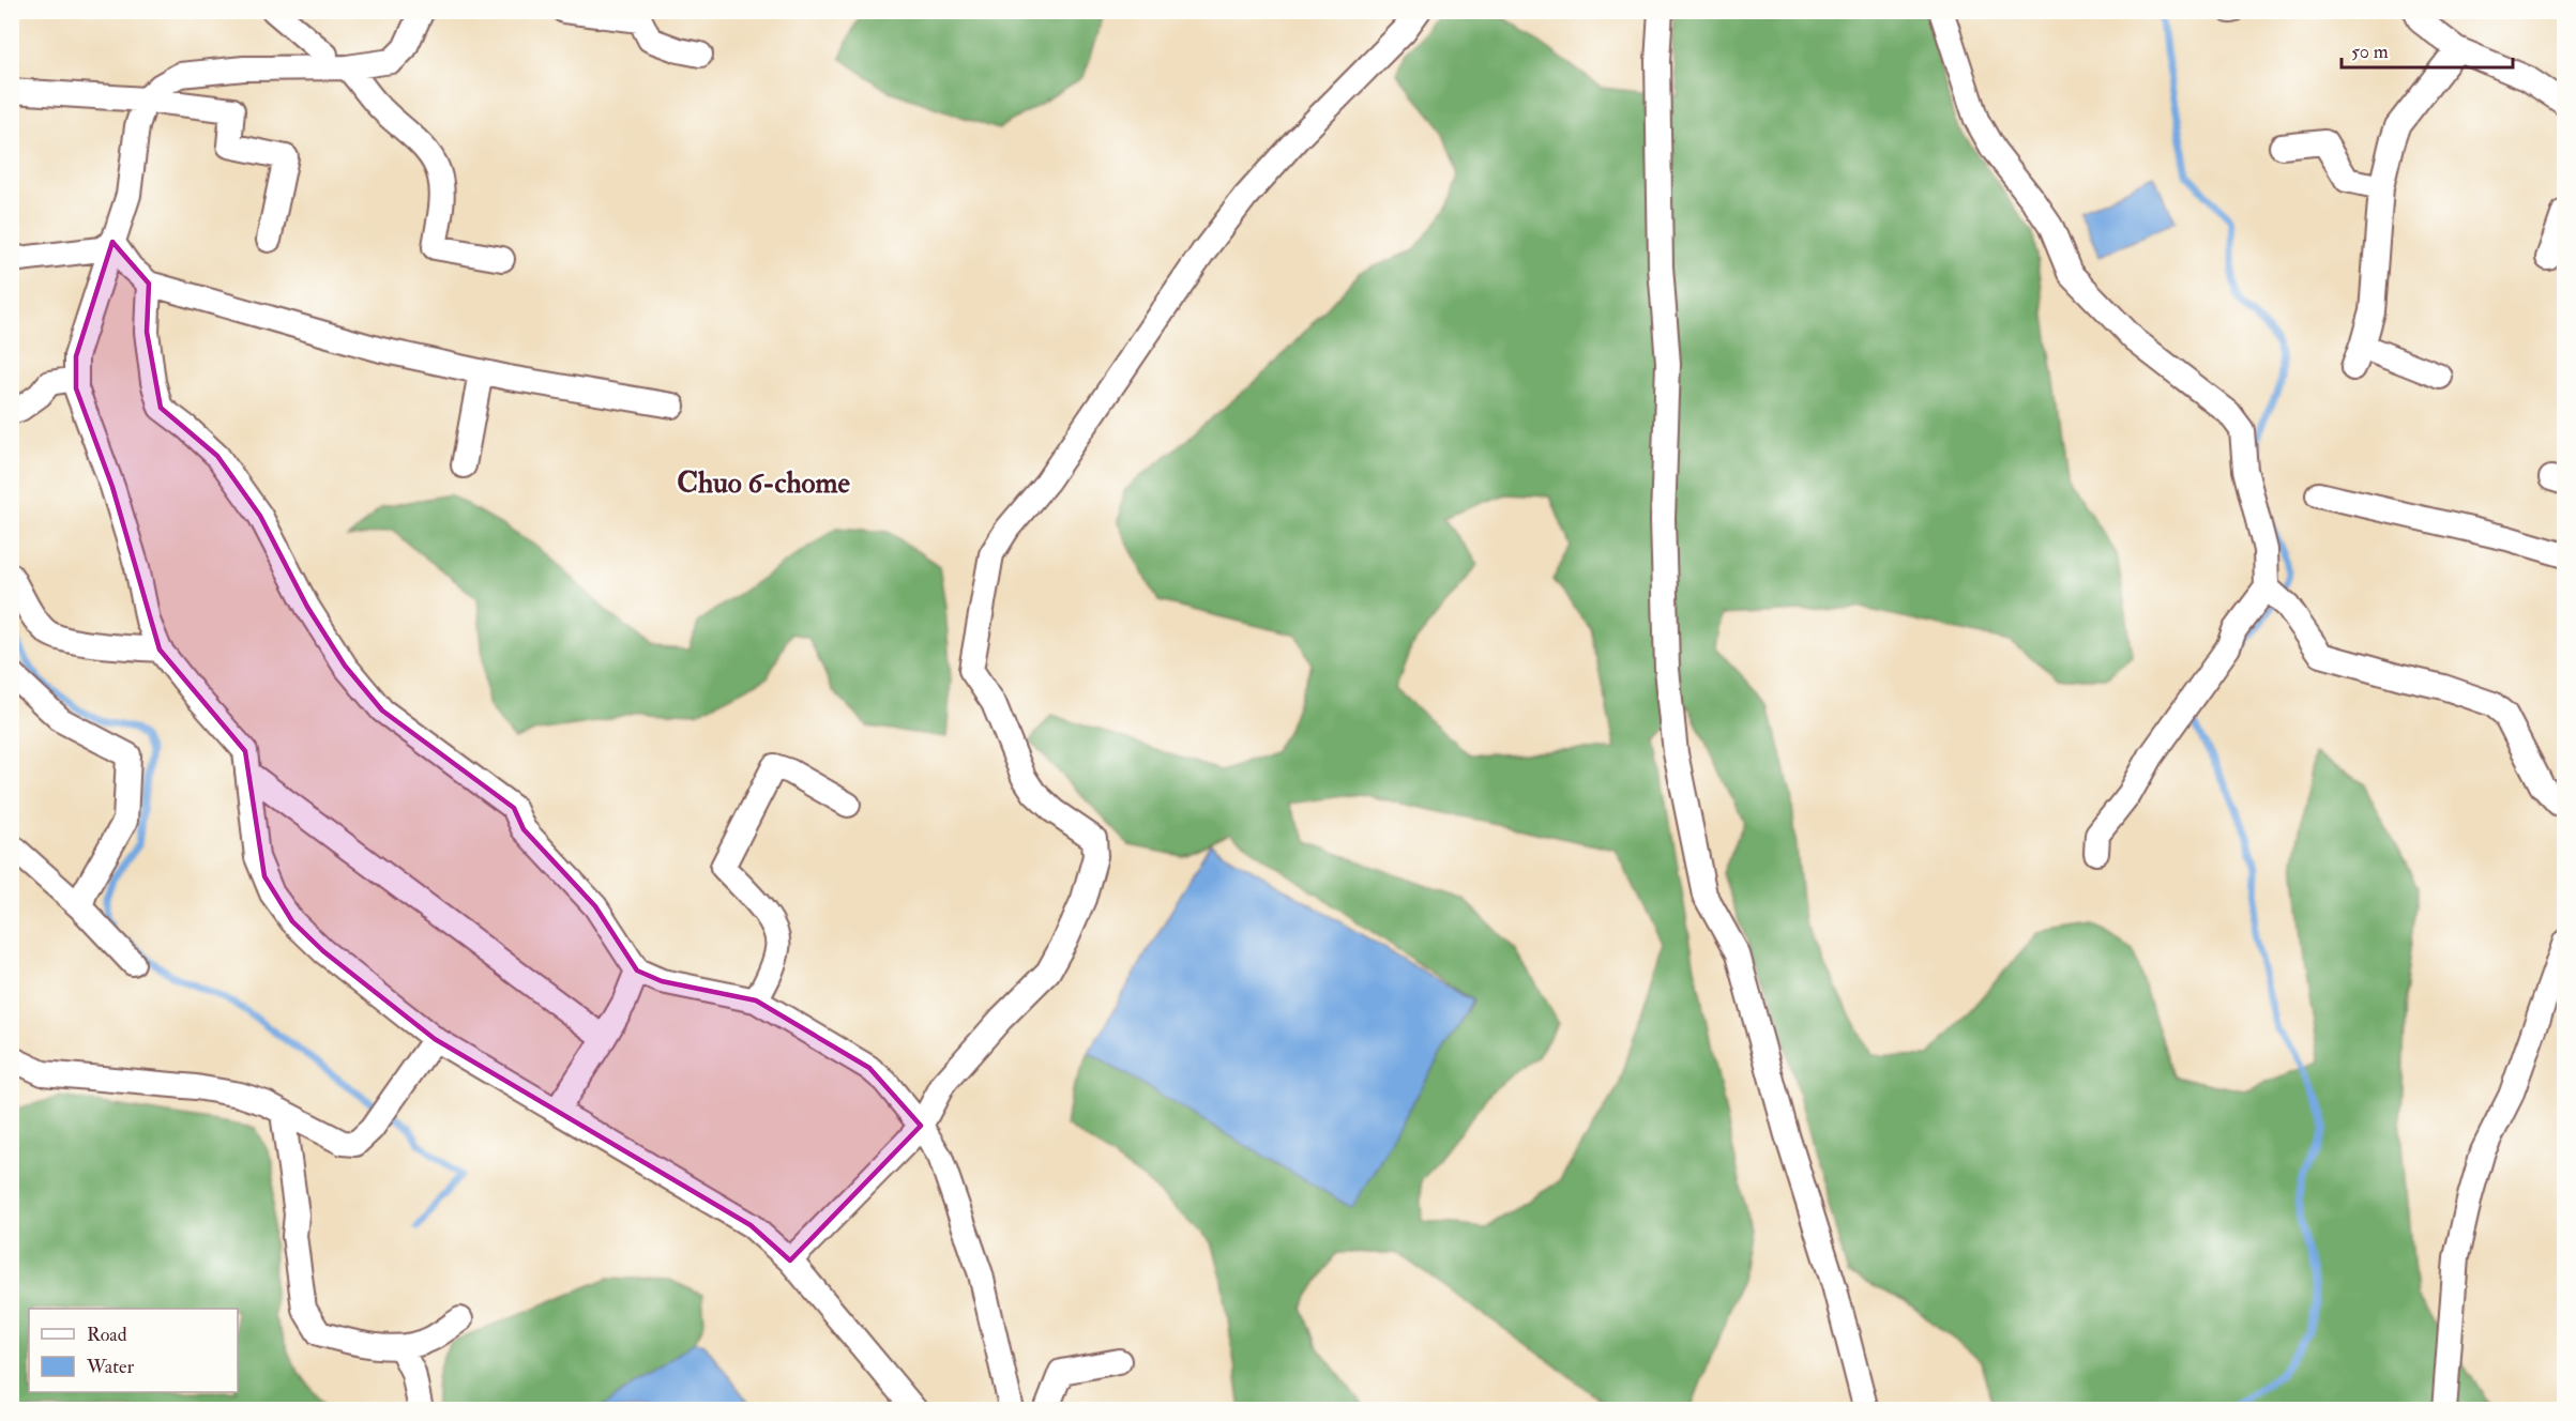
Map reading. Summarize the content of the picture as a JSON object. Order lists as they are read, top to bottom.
{
  "districts": ["Chuo 6-chome"],
  "legend": ["Road", "Water"],
  "scale_bar": "50 m"
}
